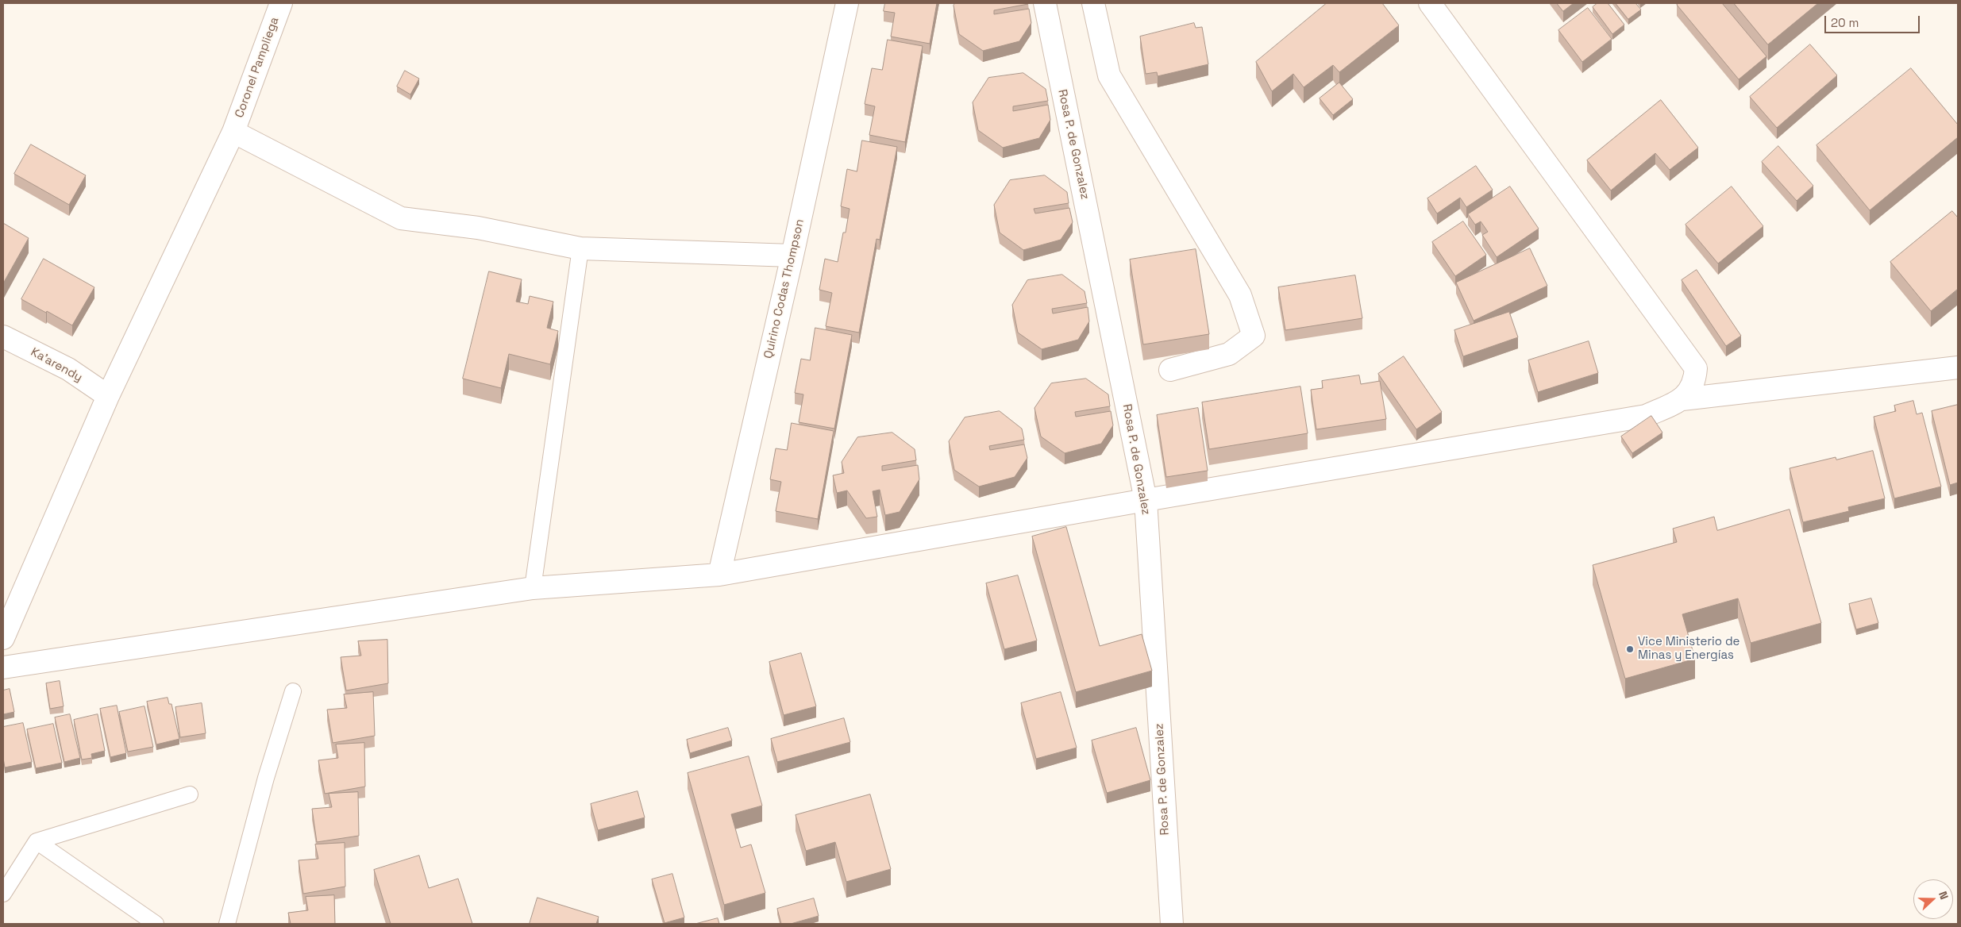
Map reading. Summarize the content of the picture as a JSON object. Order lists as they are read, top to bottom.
{
  "streets": {
    "street": [
      "Coronel Pampliega",
      "Rosa P. de Gonzalez",
      "Quirino Codas Thompson",
      "Ka'arendy"
    ]
  },
  "crossings": [
    ["Coronel Pampliega", "Ka'arendy"]
  ],
  "places": ["Vice Ministerio de Minas y Energías"],
  "scale_bar": "20 m",
  "north": "right"
}
